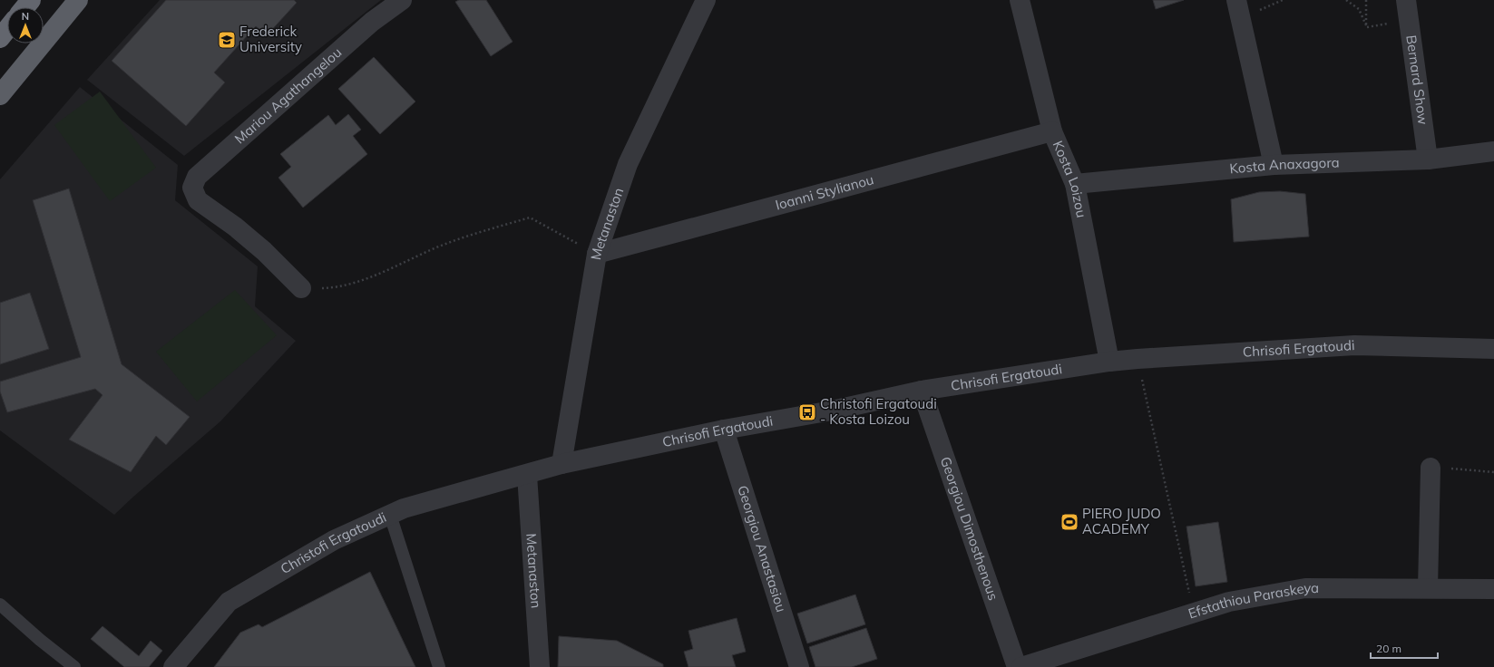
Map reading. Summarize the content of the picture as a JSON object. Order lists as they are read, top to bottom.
{
  "streets": {
    "street": [
      "Bernard Show",
      "Mariou Agathangelou",
      "Kosta Anaxagora",
      "Kosta Loizou",
      "Ioanni Stylianou",
      "Metanaston",
      "Chrisofi Ergatoudi",
      "Georgiou Dimosthenous",
      "Christofi Ergatoudi",
      "Georgiou Anastasiou",
      "Efstathiou Paraskeya"
    ]
  },
  "crossings": [
    ["Bernard Show", "Kosta Anaxagora"],
    ["Kosta Anaxagora", "Kosta Loizou"],
    ["Kosta Loizou", "Ioanni Stylianou"],
    ["Kosta Loizou", "Chrisofi Ergatoudi"],
    ["Ioanni Stylianou", "Metanaston"],
    ["Metanaston", "Chrisofi Ergatoudi"],
    ["Metanaston", "Christofi Ergatoudi"],
    ["Chrisofi Ergatoudi", "Georgiou Dimosthenous"],
    ["Chrisofi Ergatoudi", "Christofi Ergatoudi"],
    ["Chrisofi Ergatoudi", "Georgiou Anastasiou"]
  ],
  "places": {
    "school or university": ["Frederick University"],
    "bus stop": ["Christofi Ergatoudi - Kosta Loizou"],
    "sports": ["PIERO JUDO ACADEMY"]
  },
  "scale_bar": "20 m",
  "north": "top"
}
